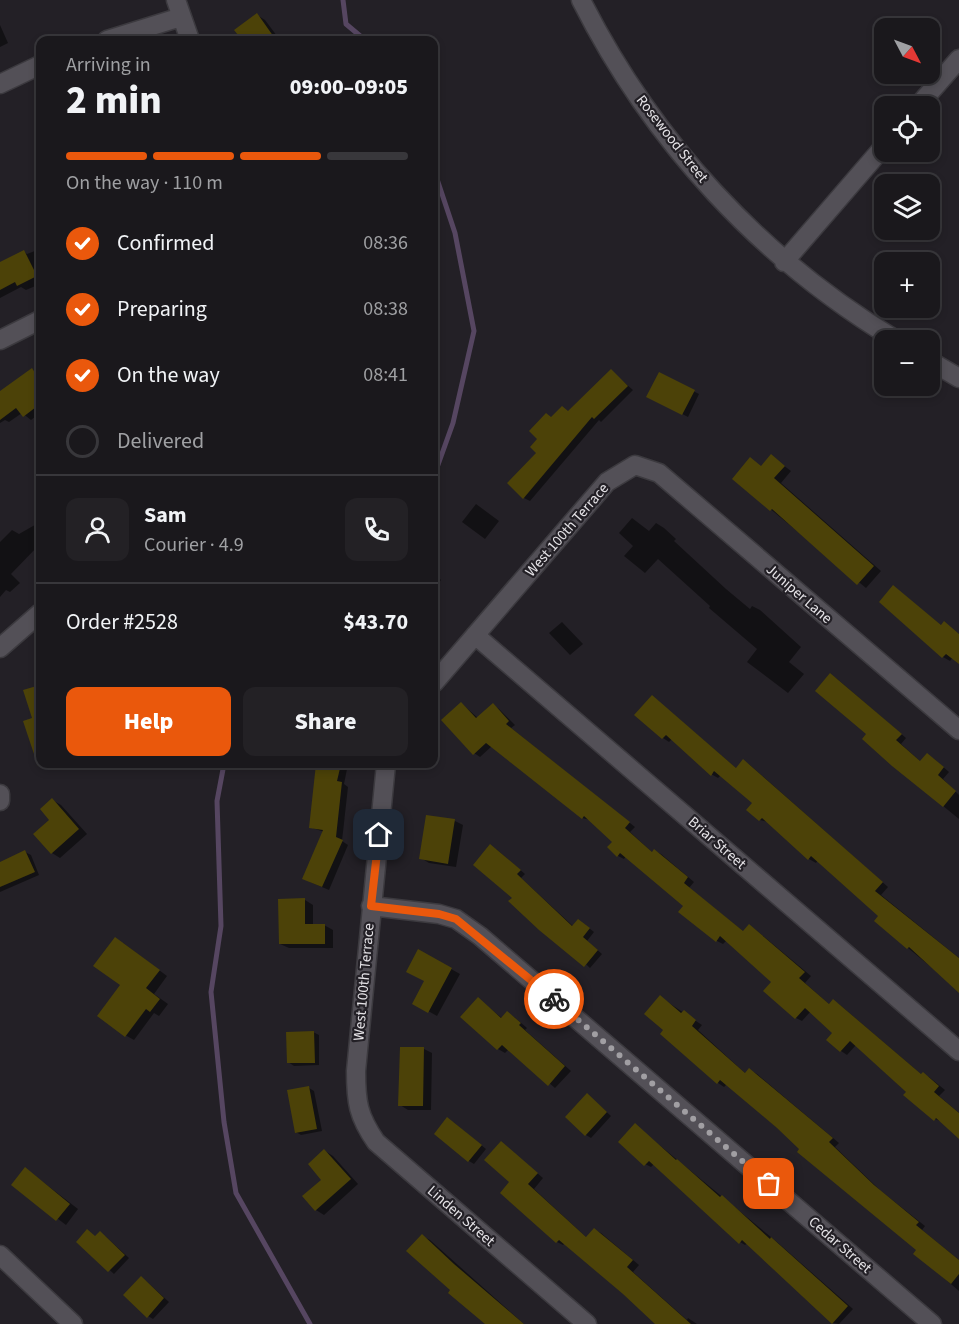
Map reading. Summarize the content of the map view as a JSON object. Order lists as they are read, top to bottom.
{
  "streets": {
    "street": [
      "Rosewood Street",
      "West 100th Terrace",
      "Juniper Lane",
      "Briar Street",
      "Linden Street",
      "Cedar Street"
    ]
  },
  "crossings": [
    ["West 100th Terrace", "Juniper Lane"],
    ["West 100th Terrace", "Briar Street"],
    ["West 100th Terrace", "Linden Street"],
    ["West 100th Terrace", "Cedar Street"]
  ],
  "north": "bottom right",
  "page": {
    "map_buttons": ["+", "−"],
    "heading": ["2 min", "Arriving in", "09:00–09:05"],
    "panel": [
      "Sam",
      "Courier · 4.9",
      "Order #2528",
      "$43.70"
    ],
    "bar": "On the way · 110 m",
    "list": [
      ["Confirmed", "08:36"],
      ["Preparing", "08:38"],
      ["On the way", "08:41"],
      "Delivered"
    ],
    "buttons": ["Help", "Share"]
  }
}
